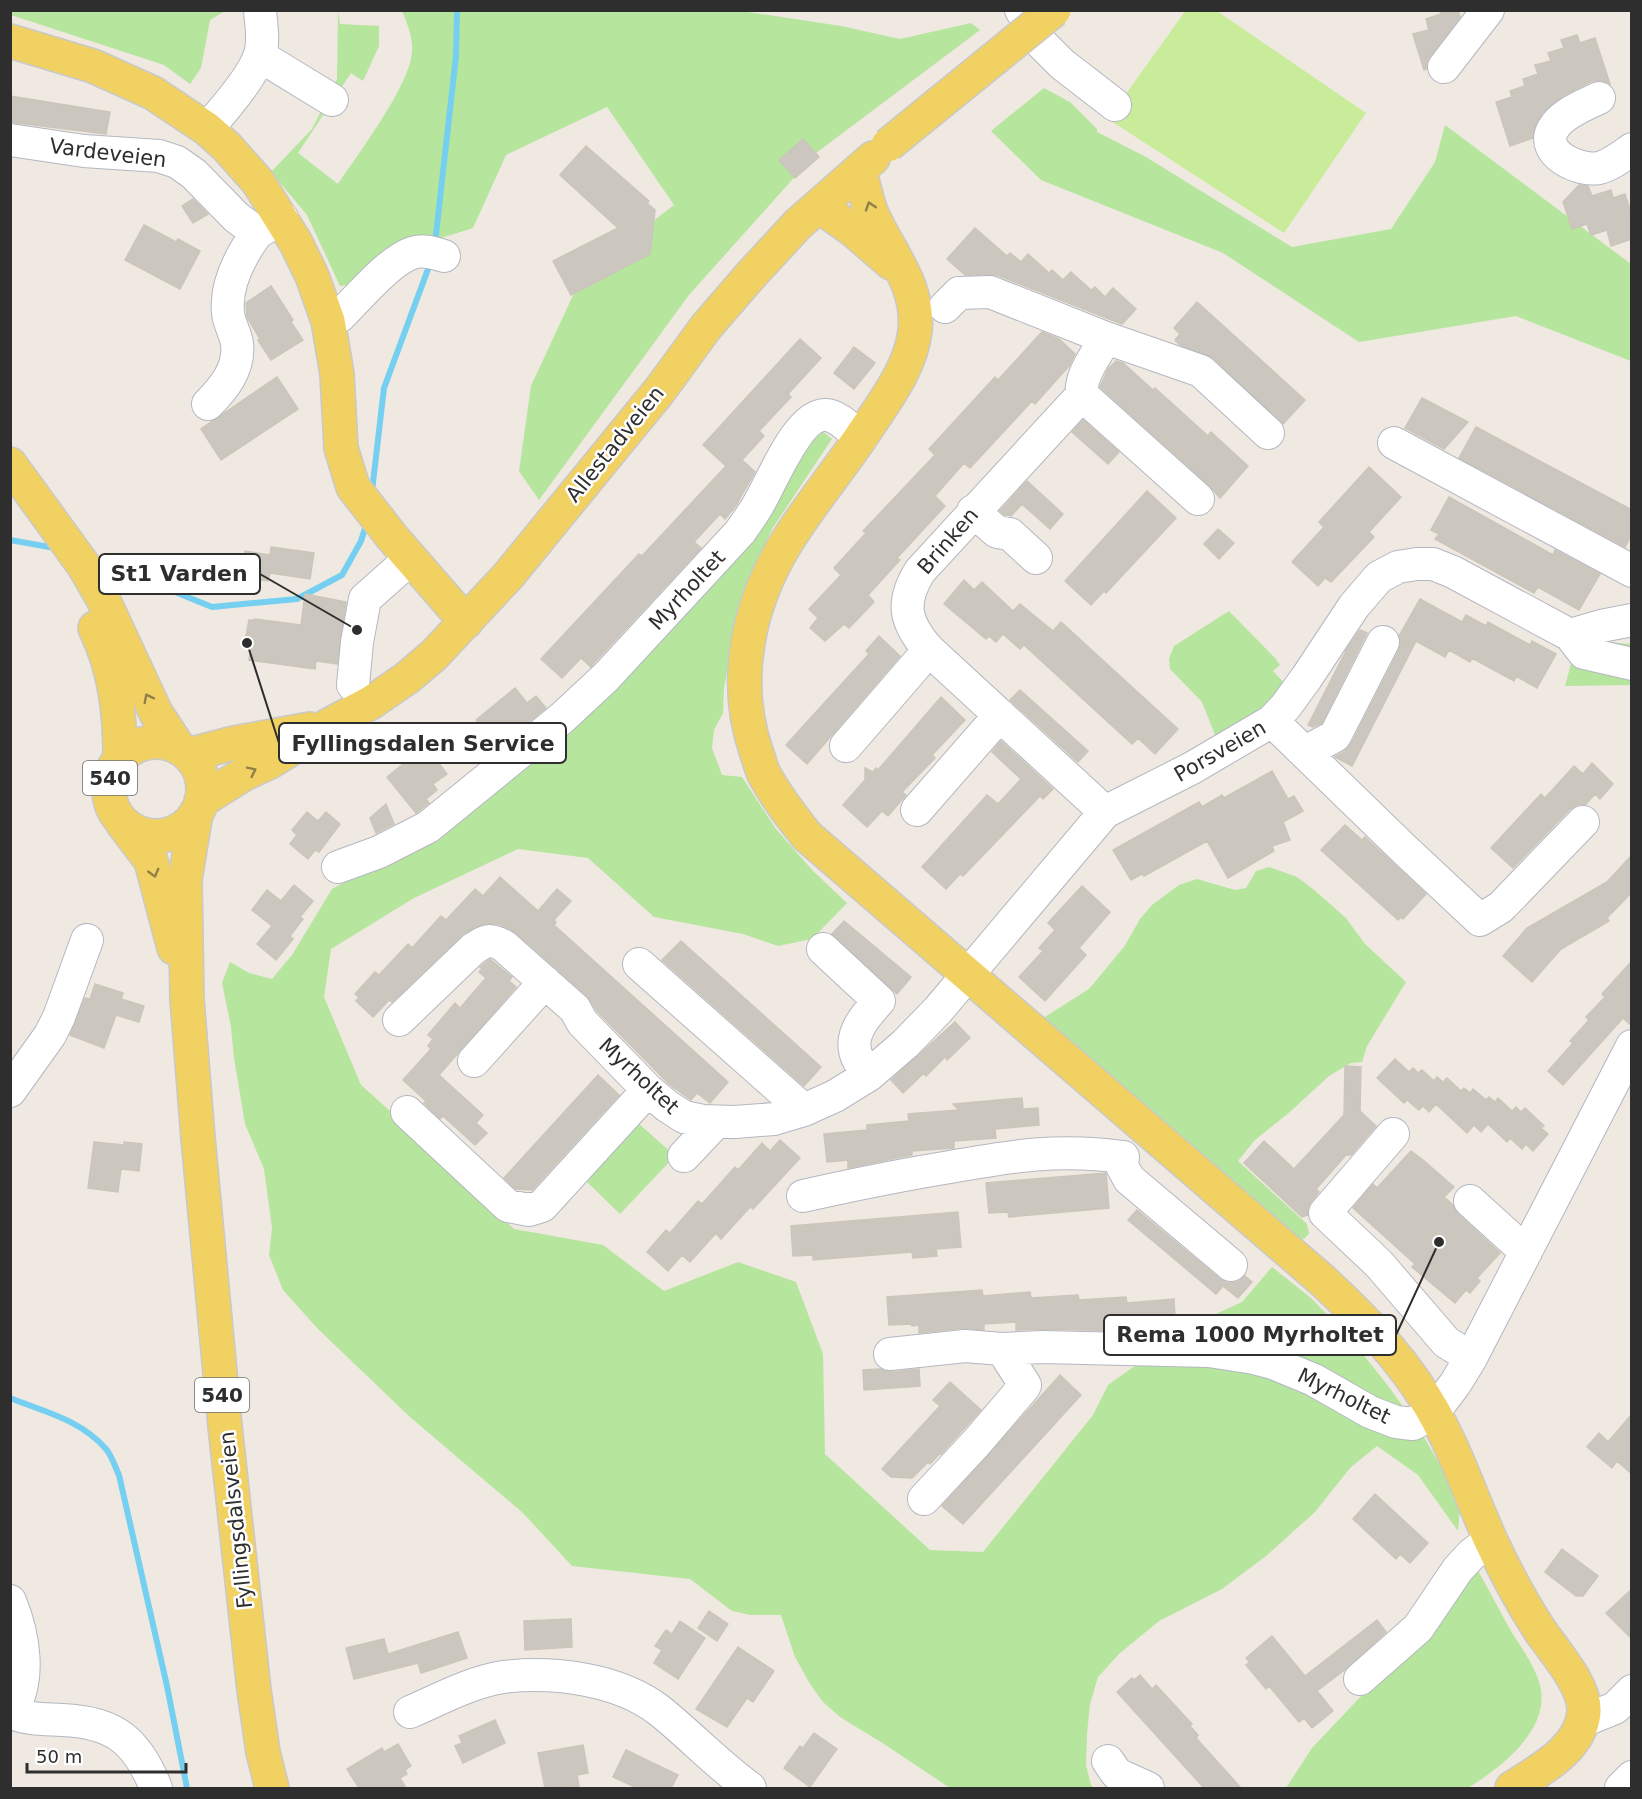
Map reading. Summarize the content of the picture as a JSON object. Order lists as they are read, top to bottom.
{
  "streets": {
    "main road": [
      "Vardeveien",
      "Allestadveien",
      "Myrholtet",
      "540",
      "Fyllingsdalsveien"
    ],
    "street": ["Brinken", "Porsveien"]
  },
  "crossings": [
    ["Vardeveien", "Allestadveien"],
    ["Allestadveien", "Myrholtet"],
    ["Allestadveien", "540"],
    ["Allestadveien", "Fyllingsdalsveien"],
    ["Brinken", "Porsveien"],
    ["Myrholtet", "Porsveien"],
    ["540", "Fyllingsdalsveien"]
  ],
  "places": ["St1 Varden", "Fyllingsdalen Service", "Rema 1000 Myrholtet"],
  "scale_bar": "50 m"
}
